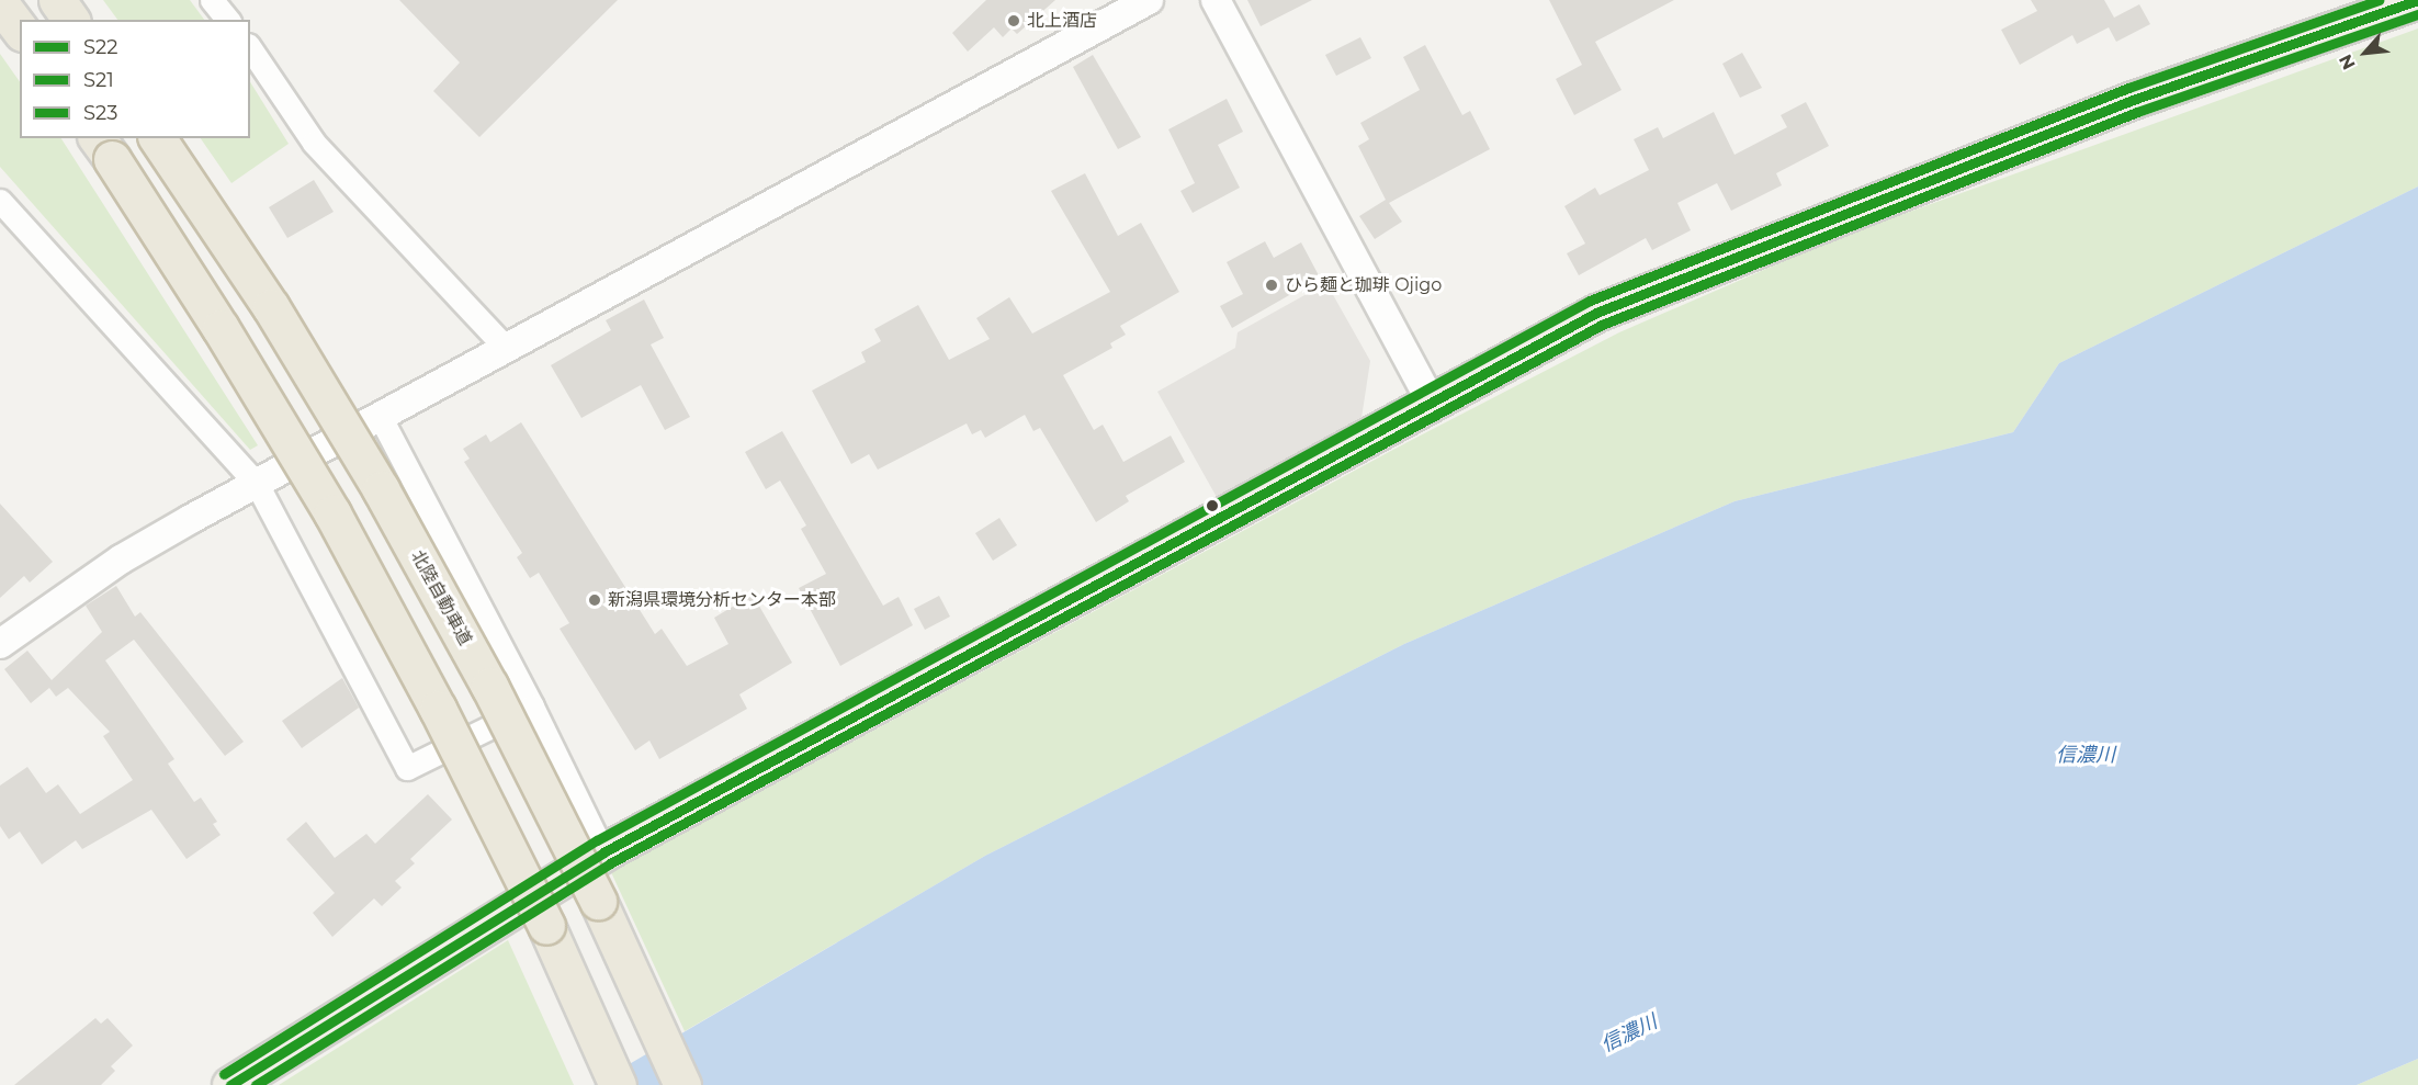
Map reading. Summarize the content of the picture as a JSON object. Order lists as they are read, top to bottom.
{
  "streets": {
    "highway": ["北陸自動車道"]
  },
  "water": ["信濃川"],
  "places": ["北上酒店", "ひら麺と珈琲 Ojigo", "新潟県環境分析センター本部"],
  "lines": ["transit line S22", "transit line S23", "transit line S21"],
  "legend": ["S22", "S21", "S23"],
  "north": "bottom left"
}
